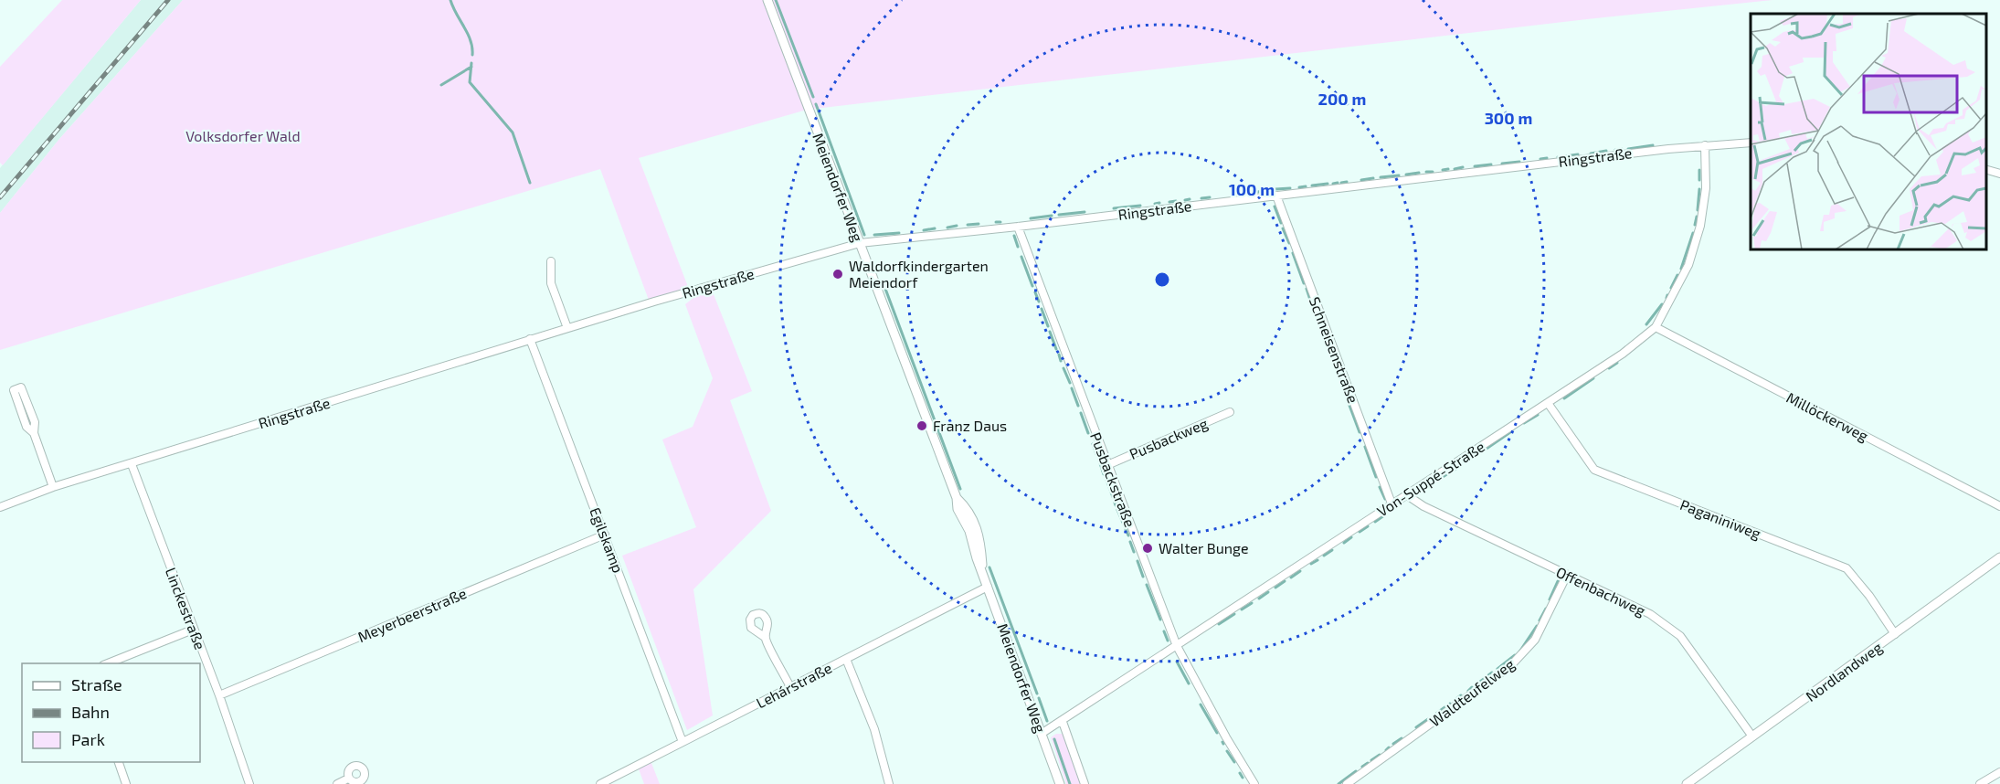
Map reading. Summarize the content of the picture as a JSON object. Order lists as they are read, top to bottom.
{
  "streets": {
    "street": [
      "Ringstraße",
      "Meiendorfer Weg",
      "Schneisenstraße",
      "Millöckerweg",
      "Pusbackweg",
      "Von-Suppé-Straße",
      "Pusbackstraße",
      "Paganiniweg",
      "Egilskamp",
      "Offenbachweg",
      "Linckestraße",
      "Meyerbeerstraße",
      "Nordlandweg",
      "Lehárstraße",
      "Waldteufelweg"
    ]
  },
  "crossings": [
    ["Ringstraße", "Meiendorfer Weg"],
    ["Ringstraße", "Schneisenstraße"],
    ["Ringstraße", "Von-Suppé-Straße"],
    ["Ringstraße", "Pusbackstraße"],
    ["Ringstraße", "Egilskamp"],
    ["Ringstraße", "Linckestraße"],
    ["Meiendorfer Weg", "Von-Suppé-Straße"],
    ["Meiendorfer Weg", "Lehárstraße"],
    ["Schneisenstraße", "Von-Suppé-Straße"],
    ["Millöckerweg", "Von-Suppé-Straße"],
    ["Pusbackweg", "Pusbackstraße"],
    ["Von-Suppé-Straße", "Pusbackstraße"],
    ["Von-Suppé-Straße", "Paganiniweg"],
    ["Von-Suppé-Straße", "Offenbachweg"],
    ["Paganiniweg", "Nordlandweg"],
    ["Egilskamp", "Meyerbeerstraße"],
    ["Egilskamp", "Lehárstraße"],
    ["Offenbachweg", "Nordlandweg"],
    ["Offenbachweg", "Waldteufelweg"],
    ["Linckestraße", "Meyerbeerstraße"]
  ],
  "parks": ["Volksdorfer Wald"],
  "places": ["Waldorfkindergarten Meiendorf", "Franz Daus", "Walter Bunge"],
  "legend": ["Straße", "Bahn", "Park"],
  "rings": ["200 m", "300 m", "100 m"]
}
